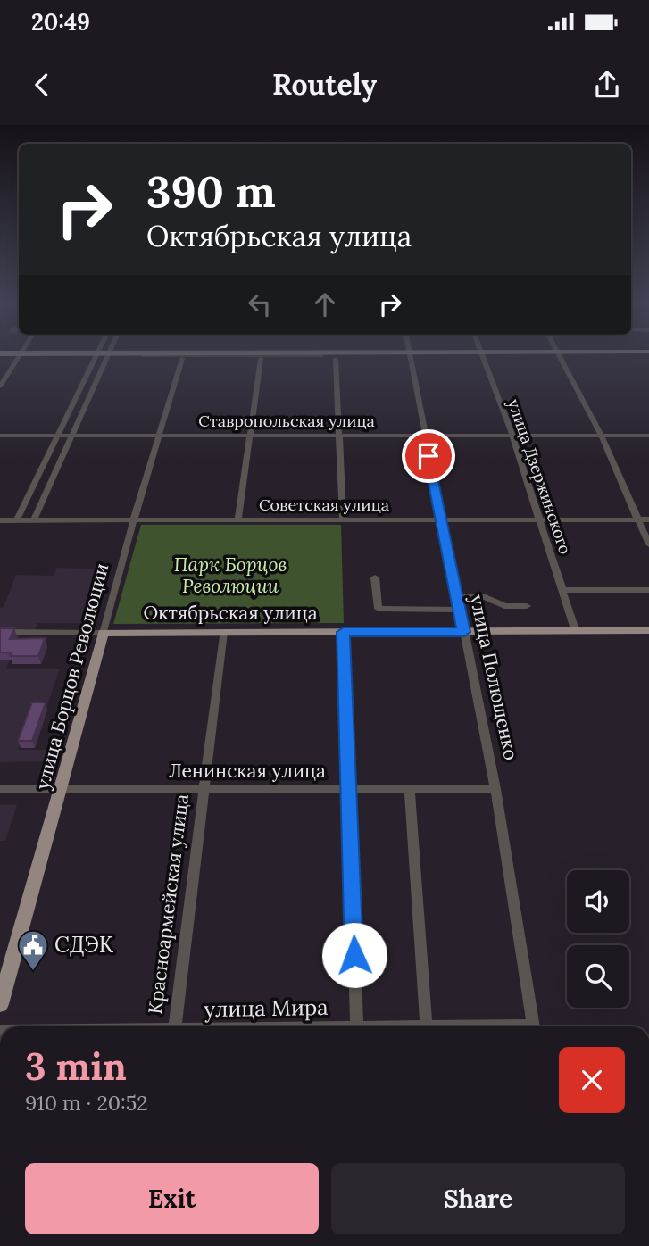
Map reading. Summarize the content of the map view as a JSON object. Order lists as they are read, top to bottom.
{
  "streets": {
    "main road": ["Октябрьская улица", "улица Борцов Революции"],
    "street": [
      "Ставропольская улица",
      "улица Дзержинского",
      "Советская улица",
      "улица Полющенко",
      "Ленинская улица",
      "Красноармейская улица"
    ]
  },
  "crossings": [
    ["Ставропольская улица", "улица Дзержинского"],
    ["Ставропольская улица", "улица Борцов Революции"],
    ["Ставропольская улица", "улица Полющенко"],
    ["улица Дзержинского", "Советская улица"],
    ["улица Дзержинского", "Октябрьская улица"],
    ["Советская улица", "улица Борцов Революции"],
    ["Советская улица", "улица Полющенко"],
    ["Октябрьская улица", "улица Борцов Революции"],
    ["Октябрьская улица", "улица Полющенко"],
    ["Октябрьская улица", "Красноармейская улица"],
    ["улица Борцов Революции", "Ленинская улица"],
    ["улица Полющенко", "Ленинская улица"],
    ["Ленинская улица", "Красноармейская улица"]
  ],
  "parks": ["Парк Борцов Революции"],
  "places": {
    "public building": ["СДЭК"]
  },
  "page": {
    "status": "20:49",
    "header": "Routely",
    "turn": ["390 m", "Октябрьская улица"],
    "heading": ["3 min", "910 m · 20:52"],
    "buttons": ["Exit", "Share"]
  }
}
